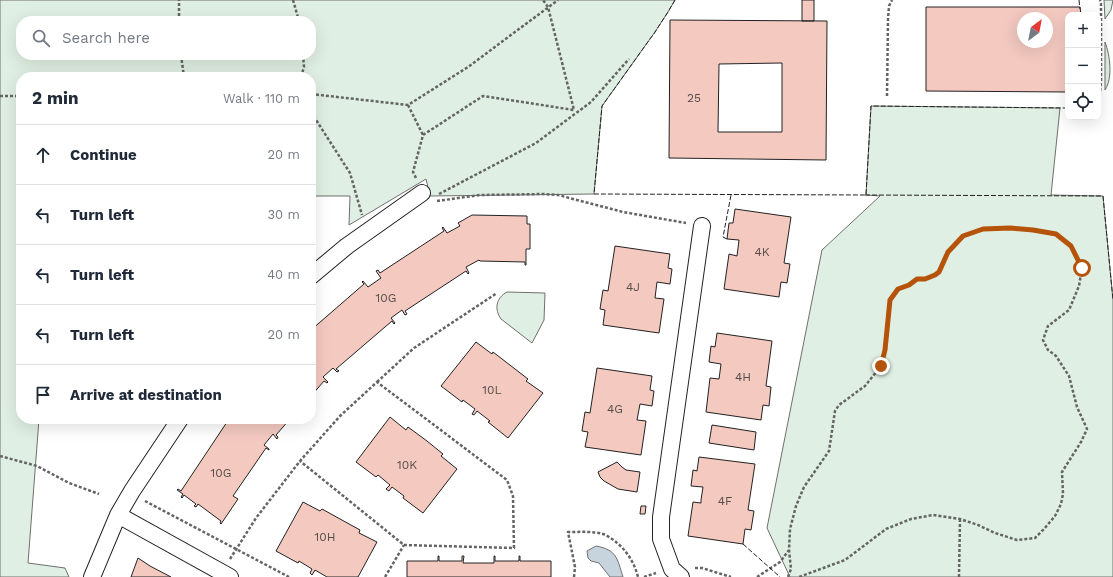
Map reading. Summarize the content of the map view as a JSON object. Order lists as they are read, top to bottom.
{
  "house_numbers": [
    "25",
    "4K",
    "4J",
    "10G",
    "4H",
    "10L",
    "4G",
    "10K",
    "10G",
    "4F",
    "10H"
  ],
  "north": "top right",
  "page": {
    "map_buttons": ["+", "−"],
    "search": "Search here",
    "heading": ["2 min", "Walk · 110 m"],
    "list": [
      ["Continue", "20 m"],
      ["Turn left", "30 m"],
      ["Turn left", "40 m"],
      ["Turn left", "20 m"],
      "Arrive at destination"
    ]
  }
}
